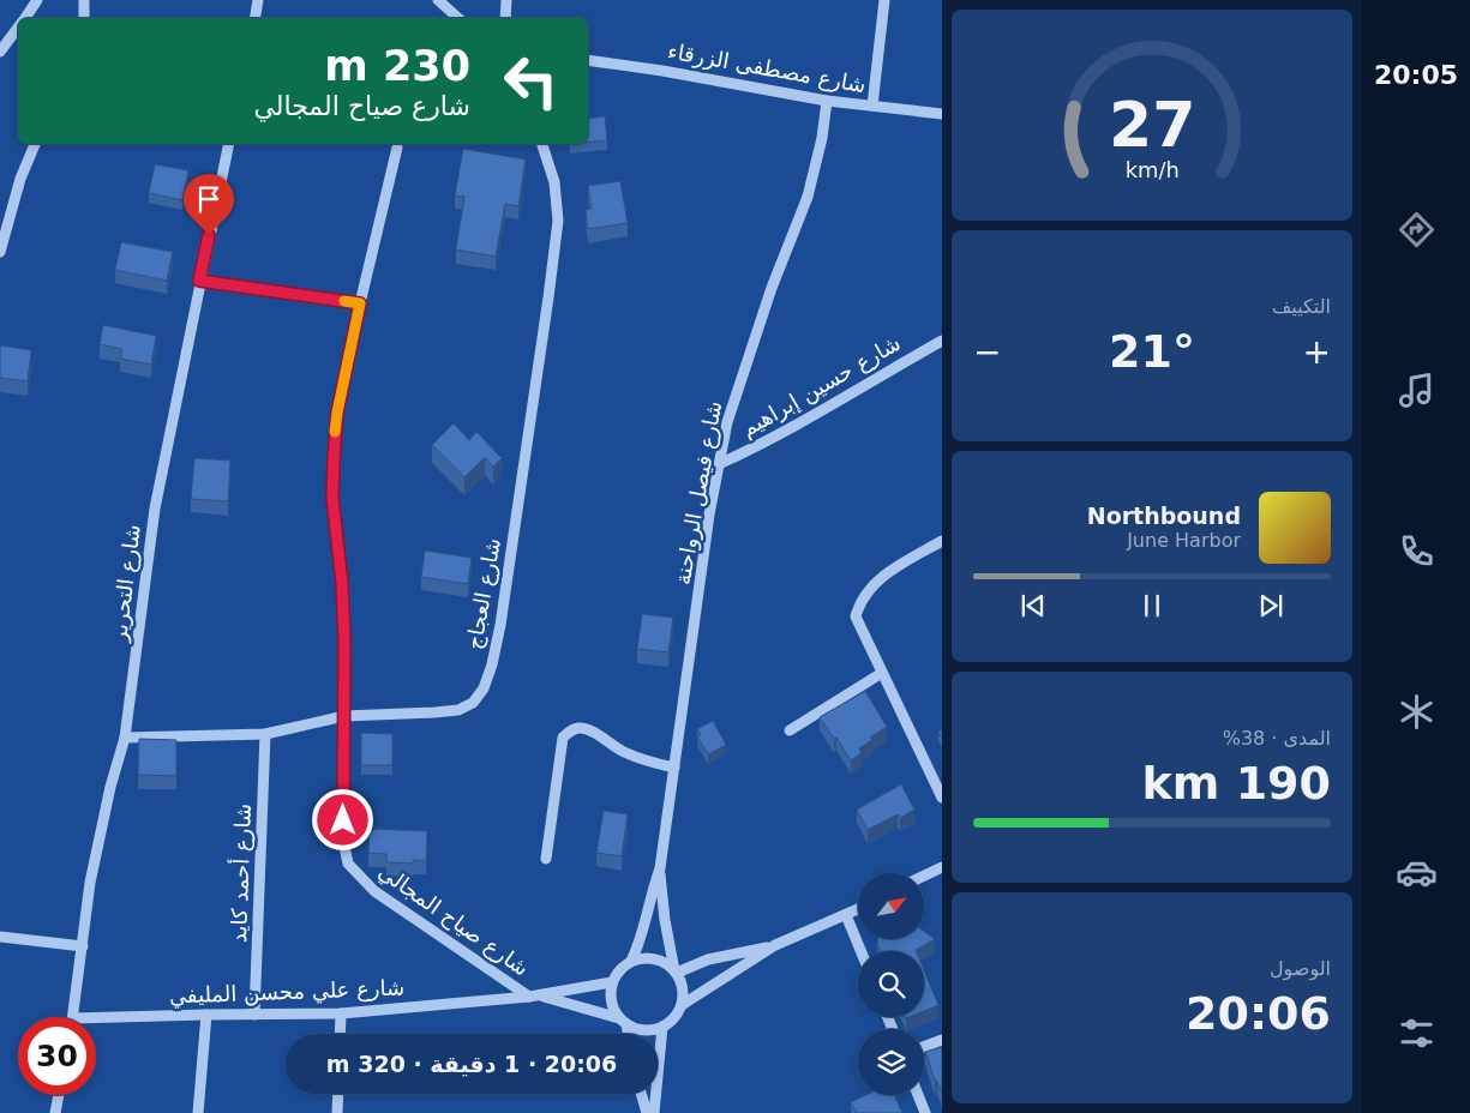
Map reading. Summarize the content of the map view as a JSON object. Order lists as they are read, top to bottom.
{
  "streets": {
    "street": [
      "شارع مصطفى الزرقاء",
      "شارع حسين إبراهيم",
      "شارع فيصل الرواحنة",
      "شارع التحرير",
      "شارع العجاج",
      "شارع أحمد كايد",
      "شارع صياح المجالي",
      "شارع علي محسن المليفي"
    ]
  },
  "crossings": [
    ["شارع مصطفى الزرقاء", "شارع فيصل الرواحنة"],
    ["شارع حسين إبراهيم", "شارع فيصل الرواحنة"],
    ["شارع فيصل الرواحنة", "شارع علي محسن المليفي"],
    ["شارع التحرير", "شارع العجاج"],
    ["شارع العجاج", "شارع أحمد كايد"],
    ["شارع العجاج", "شارع صياح المجالي"],
    ["شارع أحمد كايد", "شارع علي محسن المليفي"],
    ["شارع صياح المجالي", "شارع علي محسن المليفي"]
  ],
  "north": "top right",
  "page": {
    "tabs": "20:05",
    "turn": ["230 m", "شارع صياح المجالي"],
    "tile": [
      "التكييف",
      ["المدى · 38%", "190 km"],
      ["الوصول", "20:06"]
    ],
    "heat": ["−", "21°", "+"],
    "song": ["Northbound", "June Harbor"],
    "limit": "30",
    "trip": "20:06 · 1 دقيقة · 320 m",
    "gauge": ["27", "km/h"]
  }
}
